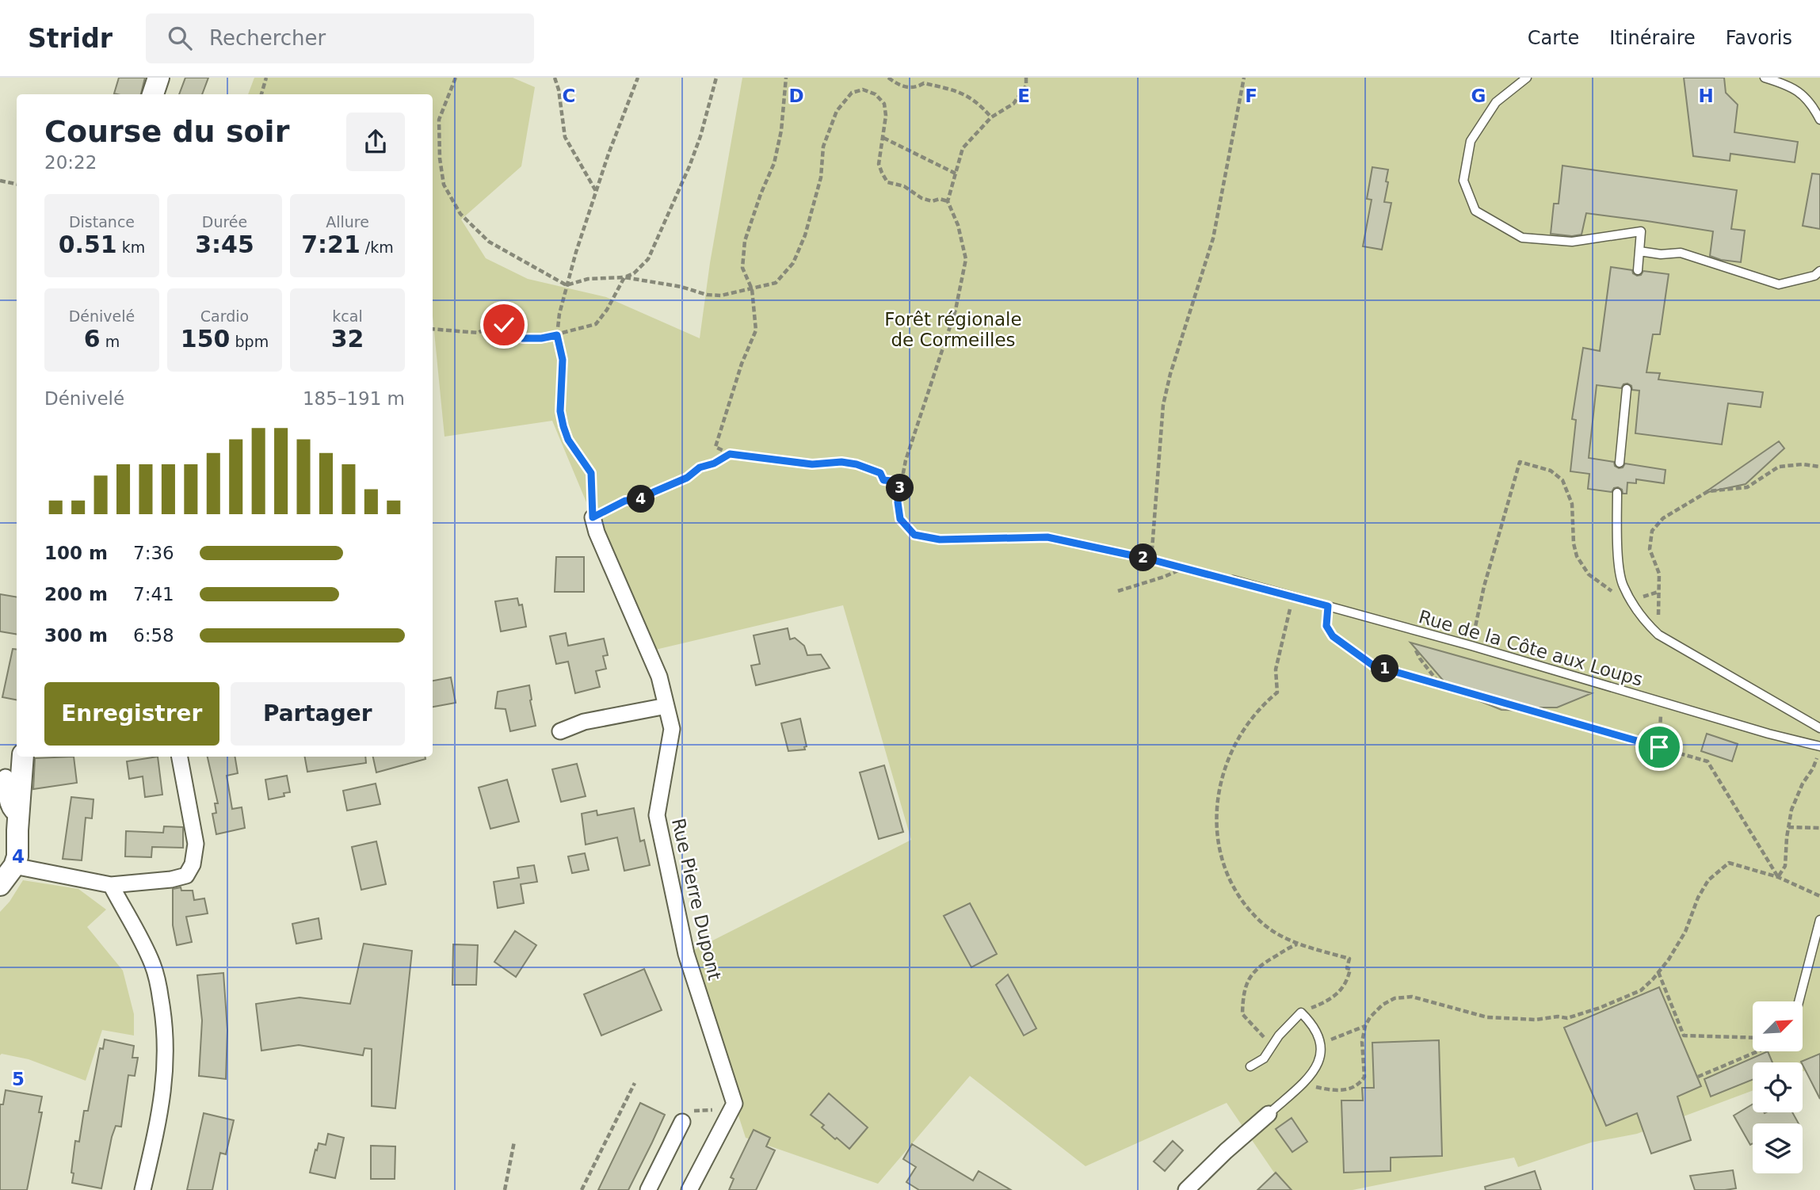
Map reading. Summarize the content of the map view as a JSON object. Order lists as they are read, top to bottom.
{
  "streets": {
    "street": ["Rue Pierre Dupont"],
    "lane": ["Rue de la Côte aux Loups"]
  },
  "parks": ["Forêt régionale de Cormeilles"],
  "north": "top right",
  "page": {
    "header": "Stridr",
    "search": "Rechercher",
    "nav": ["Carte", "Itinéraire", "Favoris"],
    "heading": ["Course du soir", "20:22"],
    "stats": [
      ["Distance", "0.51 km"],
      ["Durée", "3:45"],
      ["Allure", "7:21 /km"],
      ["Dénivelé", "6 m"],
      ["Cardio", "150 bpm"],
      ["kcal", "32"]
    ],
    "chart": ["Dénivelé", "185–191 m"],
    "pins": [
      "3",
      "4",
      "2",
      "1"
    ],
    "list": [
      {
        "name": "100 m",
        "note": "7:36"
      },
      {
        "name": "200 m",
        "note": "7:41"
      },
      {
        "name": "300 m",
        "note": "6:58"
      }
    ],
    "buttons": ["Enregistrer", "Partager"]
  },
  "grid": {
    "columns": [
      "C",
      "D",
      "E",
      "F",
      "G",
      "H"
    ],
    "rows": ["4", "5"]
  }
}
